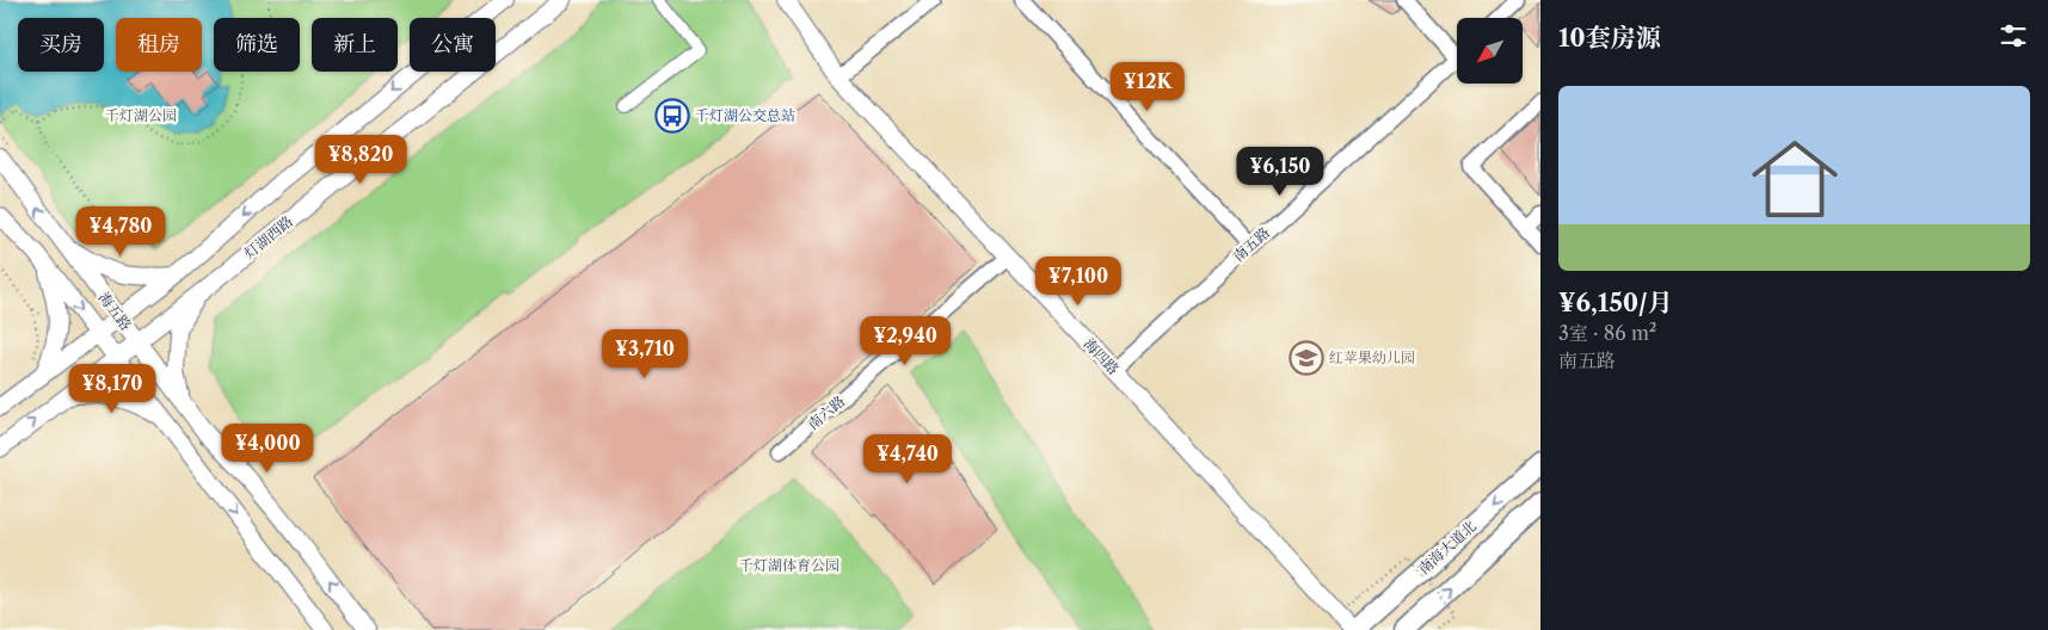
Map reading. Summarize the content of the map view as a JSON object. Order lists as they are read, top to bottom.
{
  "streets": {
    "highway": ["南海大道北"],
    "main road": ["灯湖西路", "海五路", "海四路"],
    "street": ["南五路", "南六路"]
  },
  "crossings": [
    ["灯湖西路", "海五路"],
    ["南五路", "海四路"],
    ["海四路", "南六路"],
    ["海四路", "南海大道北"]
  ],
  "parks": ["千灯湖公园", "千灯湖体育公园"],
  "places": {
    "bus stop": ["千灯湖公交总站"],
    "school or university": ["红苹果幼儿园"]
  },
  "north": "bottom left",
  "page": {
    "heading": "10套房源",
    "chip": [
      "买房",
      "租房",
      "筛选",
      "新上",
      "公寓"
    ],
    "price": [
      "¥12K",
      "¥8,820",
      "¥6,150",
      "¥4,780",
      "¥7,100",
      "¥2,940",
      "¥3,710",
      "¥8,170",
      "¥4,000",
      "¥4,740"
    ],
    "list": [
      {
        "name": "¥6,150/月",
        "note": "3室 · 86 m² · 南五路"
      }
    ]
  }
}
